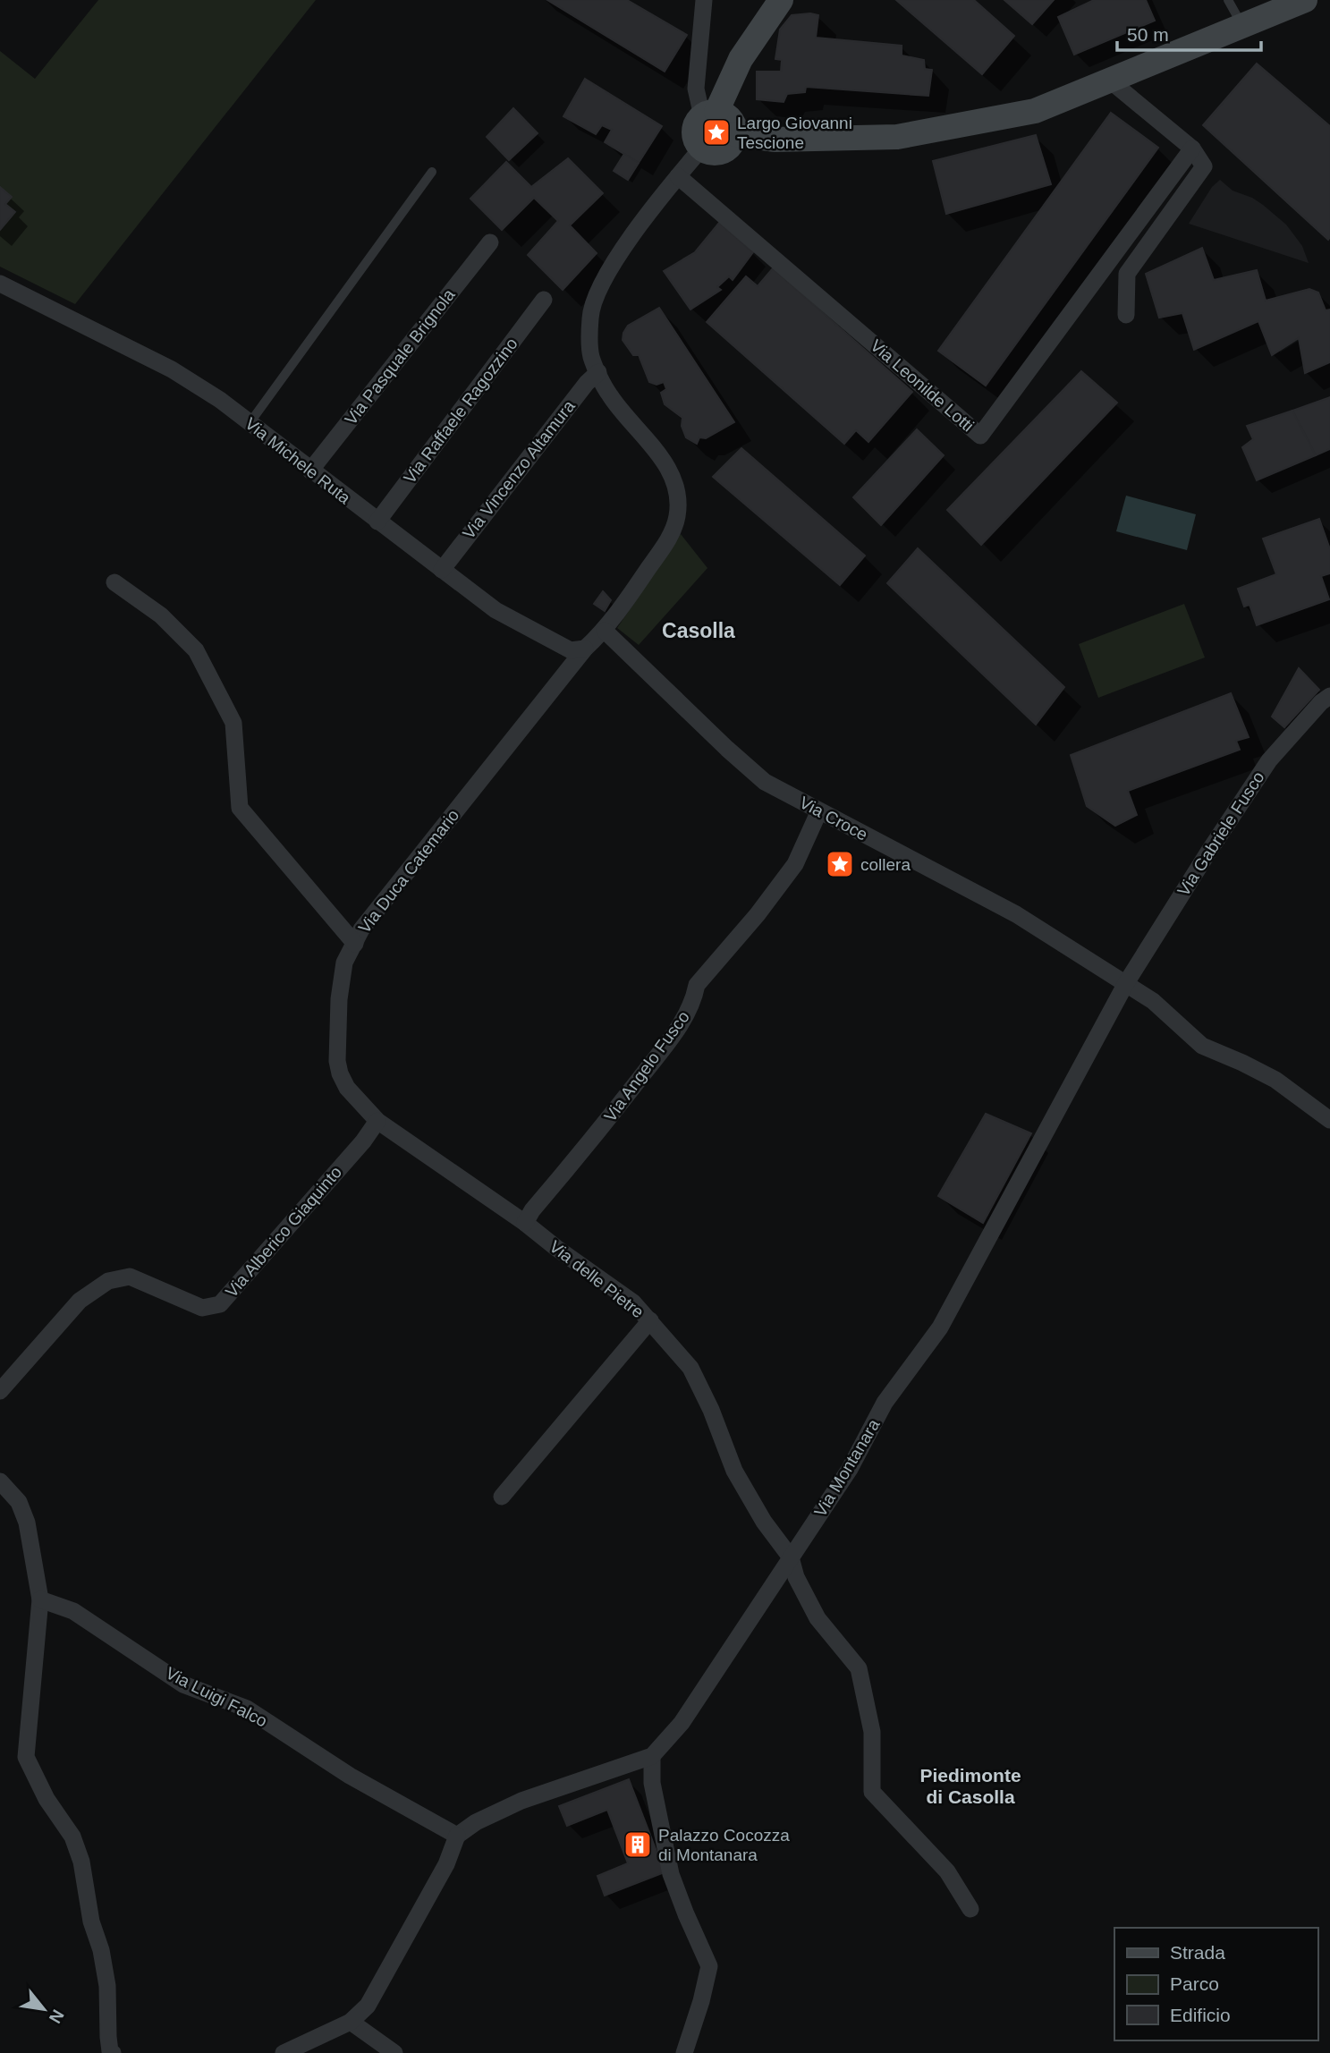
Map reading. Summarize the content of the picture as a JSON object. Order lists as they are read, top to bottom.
{
  "streets": {
    "street": [
      "Via Pasquale Brignola",
      "Via Leonilde Lotti",
      "Via Raffaele Ragozzino",
      "Via Michele Ruta",
      "Via Vincenzo Altamura",
      "Via Croce",
      "Via Gabriele Fusco",
      "Via Duca Catemario",
      "Via Angelo Fusco",
      "Via Alberico Giaquinto",
      "Via delle Pietre",
      "Via Montanara",
      "Via Luigi Falco"
    ]
  },
  "crossings": [
    ["Via Pasquale Brignola", "Via Michele Ruta"],
    ["Via Leonilde Lotti", "Via Duca Catemario"],
    ["Via Raffaele Ragozzino", "Via Michele Ruta"],
    ["Via Michele Ruta", "Via Vincenzo Altamura"],
    ["Via Michele Ruta", "Via Duca Catemario"],
    ["Via Vincenzo Altamura", "Via Duca Catemario"],
    ["Via Croce", "Via Gabriele Fusco"],
    ["Via Croce", "Via Duca Catemario"],
    ["Via Croce", "Via Angelo Fusco"],
    ["Via Croce", "Via Montanara"],
    ["Via Gabriele Fusco", "Via Montanara"],
    ["Via Duca Catemario", "Via Alberico Giaquinto"],
    ["Via Duca Catemario", "Via delle Pietre"],
    ["Via Angelo Fusco", "Via delle Pietre"],
    ["Via Alberico Giaquinto", "Via delle Pietre"],
    ["Via delle Pietre", "Via Montanara"]
  ],
  "districts": ["Casolla", "Piedimonte di Casolla"],
  "places": {
    "place": ["Largo Giovanni Tescione", "collera"],
    "building": ["Palazzo Cocozza di Montanara"]
  },
  "legend": ["Strada", "Parco", "Edificio"],
  "scale_bar": "50 m",
  "north": "bottom right"
}
